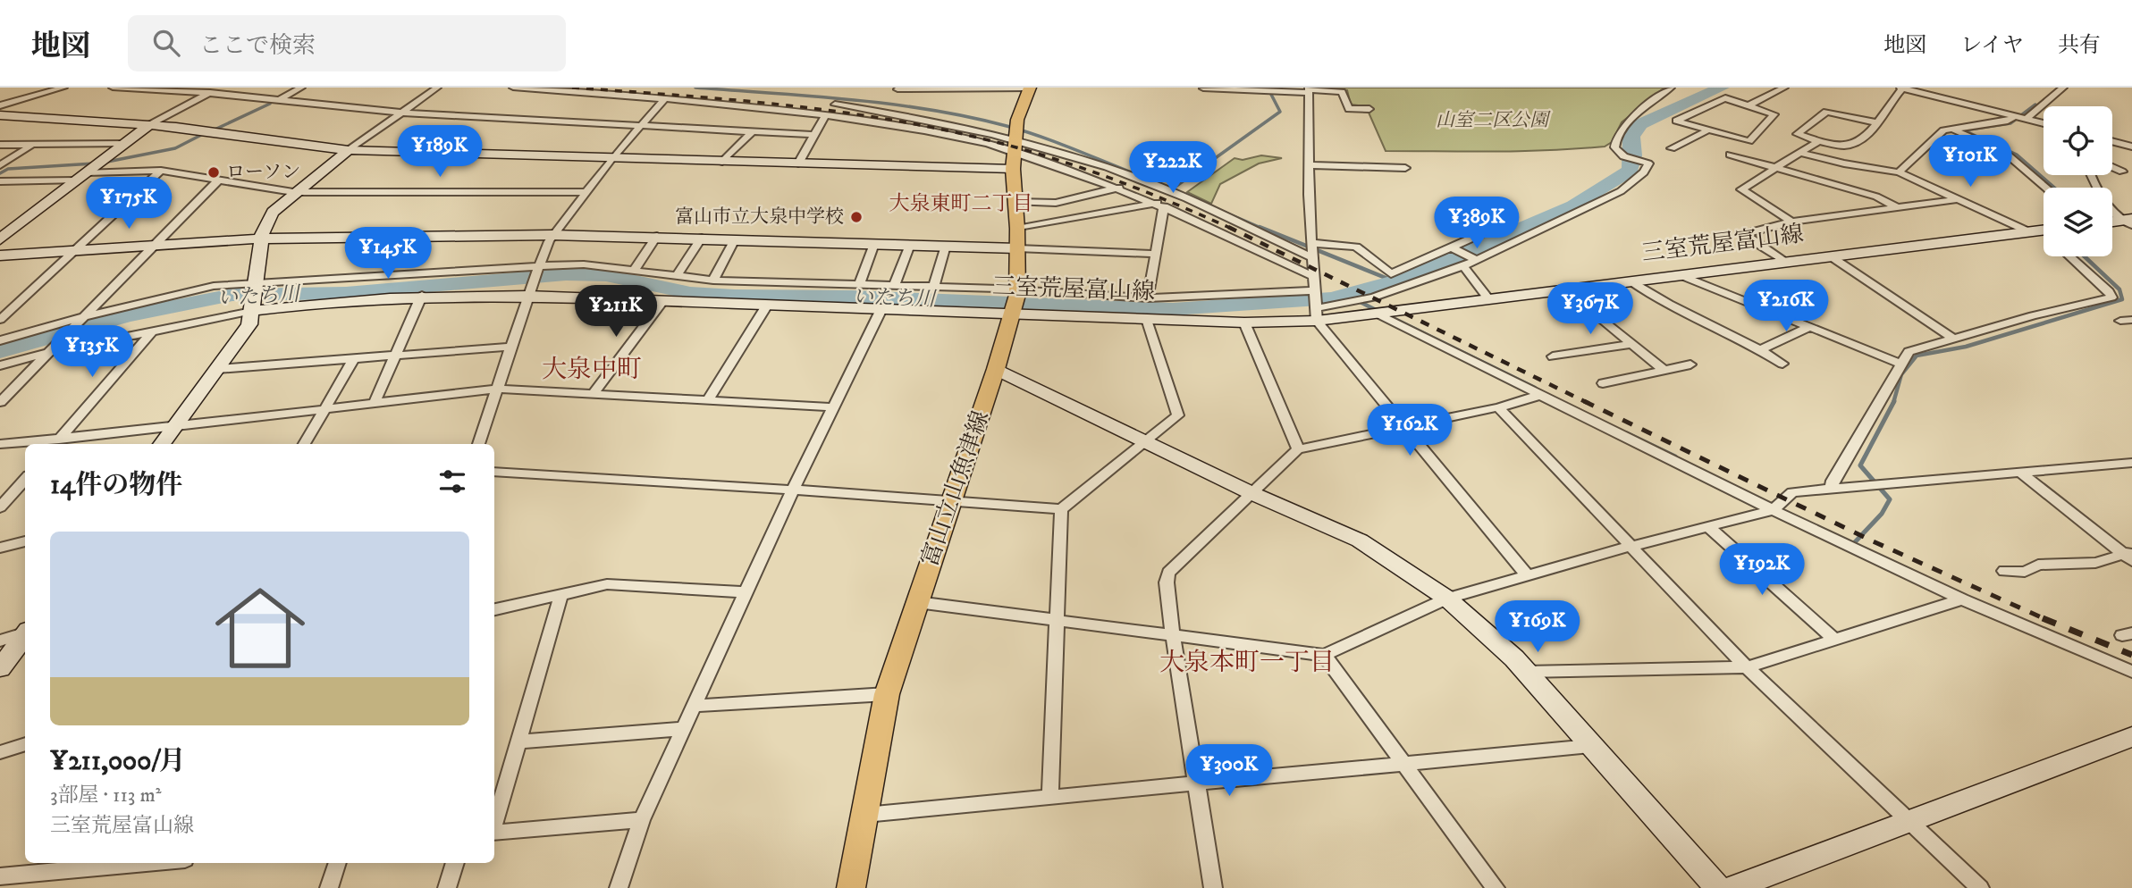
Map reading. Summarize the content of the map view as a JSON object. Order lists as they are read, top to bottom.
{
  "streets": {
    "main road": ["富山立山魚津線"],
    "street": ["三室荒屋富山線"]
  },
  "crossings": [
    ["三室荒屋富山線", "富山立山魚津線"]
  ],
  "districts": ["大泉東町二丁目", "大泉中町", "大泉本町一丁目"],
  "water": ["いたち川"],
  "parks": ["山室二区公園"],
  "places": ["ローソン", "富山市立大泉中学校"],
  "page": {
    "header": "地図",
    "search": "ここで検索",
    "nav": ["地図", "レイヤ", "共有"],
    "price": [
      "¥189K",
      "¥101K",
      "¥222K",
      "¥175K",
      "¥389K",
      "¥145K",
      "¥216K",
      "¥367K",
      "¥211K",
      "¥135K",
      "¥162K",
      "¥192K",
      "¥169K",
      "¥300K"
    ],
    "heading": "14件の物件",
    "list": [
      {
        "name": "¥211,000/月",
        "note": "3部屋 · 113 m² · 三室荒屋富山線"
      }
    ]
  }
}
